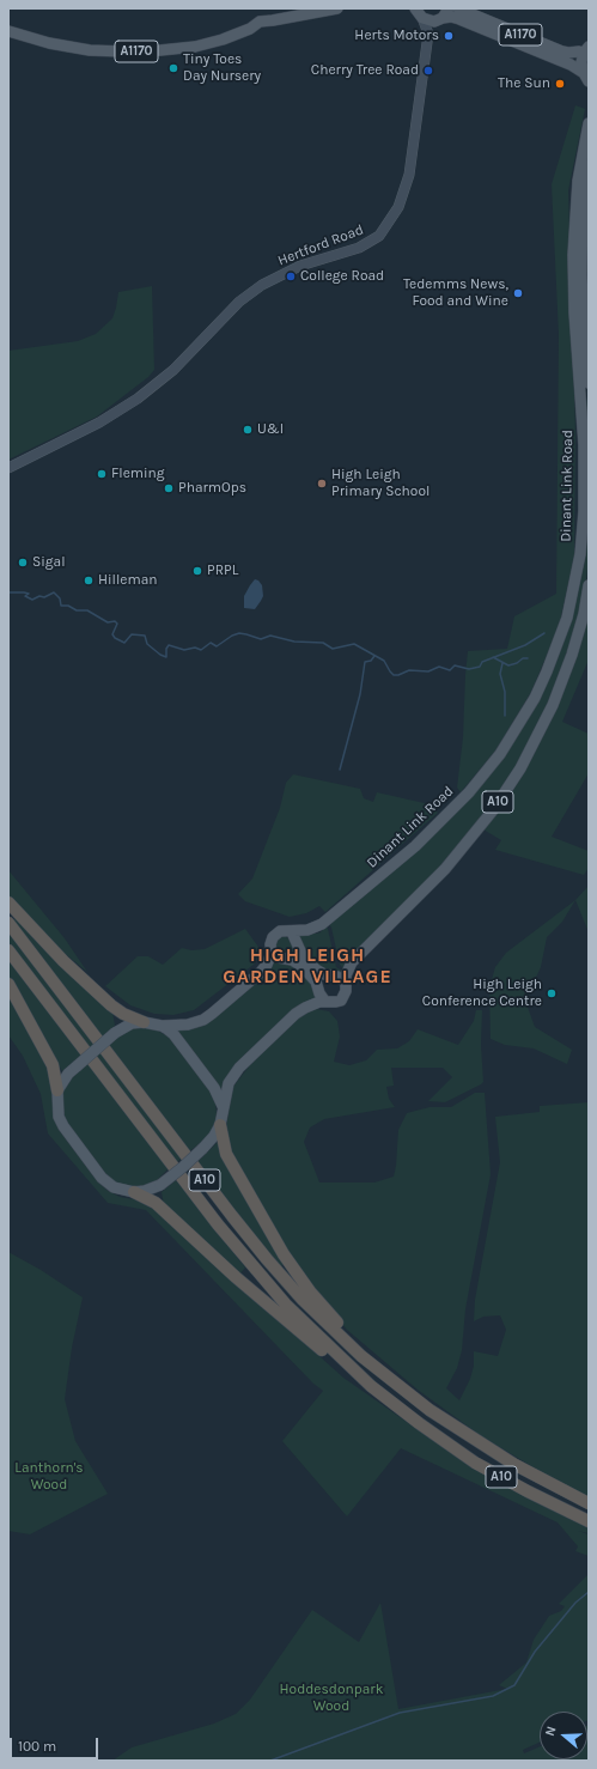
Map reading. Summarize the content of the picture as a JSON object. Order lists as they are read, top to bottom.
{
  "streets": {
    "highway": ["A10"],
    "main road": ["A1170", "Hertford Road", "Dinant Link Road"]
  },
  "districts": ["HIGH LEIGH GARDEN VILLAGE"],
  "parks": ["Lanthorn's Wood", "Hoddesdonpark Wood"],
  "places": [
    "Herts Motors",
    "Tiny Toes Day Nursery",
    "Cherry Tree Road",
    "The Sun",
    "College Road",
    "Tedemms News, Food and Wine",
    "U&I",
    "Fleming",
    "High Leigh Primary School",
    "PharmOps",
    "Sigal",
    "PRPL",
    "Hilleman",
    "High Leigh Conference Centre"
  ],
  "scale_bar": "100 m",
  "north": "left"
}
